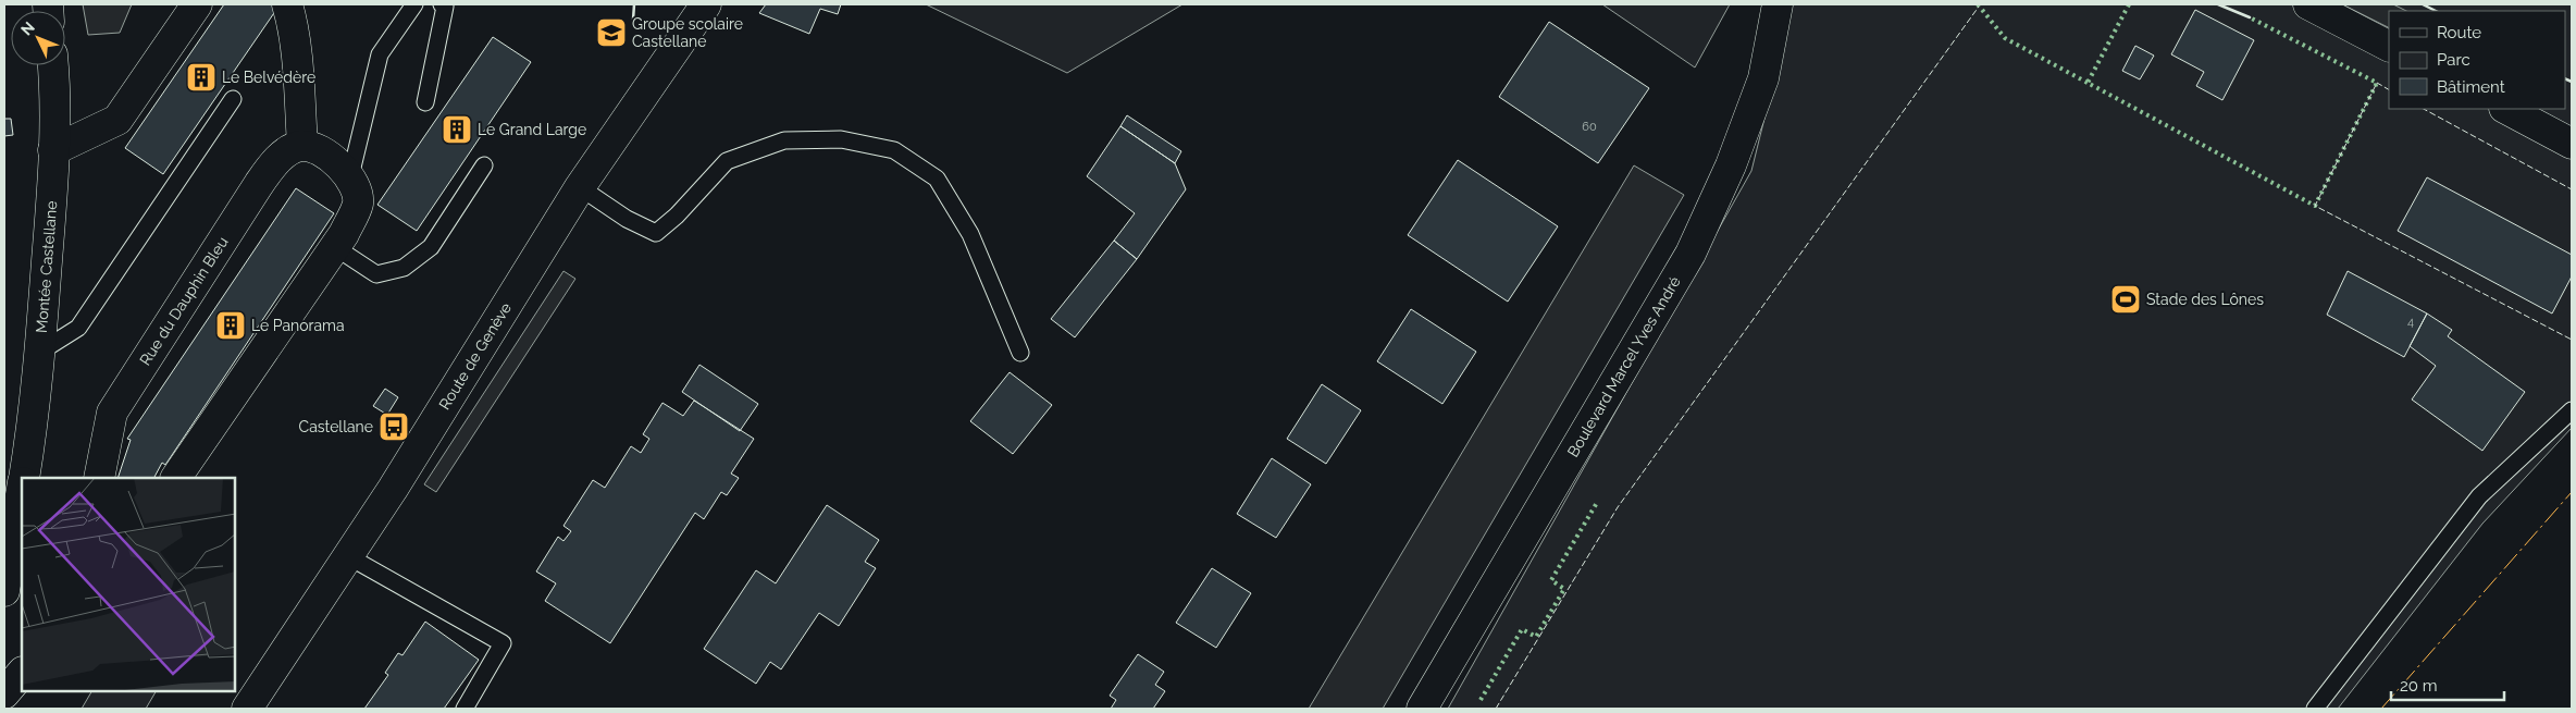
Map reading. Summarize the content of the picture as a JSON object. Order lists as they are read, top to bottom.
{
  "streets": {
    "street": [
      "Montée Castellane",
      "Rue du Dauphin Bleu",
      "Route de Genève",
      "Boulevard Marcel Yves André"
    ]
  },
  "places": {
    "school or university": ["Groupe scolaire Castellane"],
    "building": ["Le Belvédère", "Le Grand Large", "Le Panorama"],
    "sports": ["Stade des Lônes"],
    "bus stop": ["Castellane"]
  },
  "house_numbers": ["60", "4"],
  "legend": ["Route", "Parc", "Bâtiment"],
  "scale_bar": "20 m",
  "north": "top left"
}
